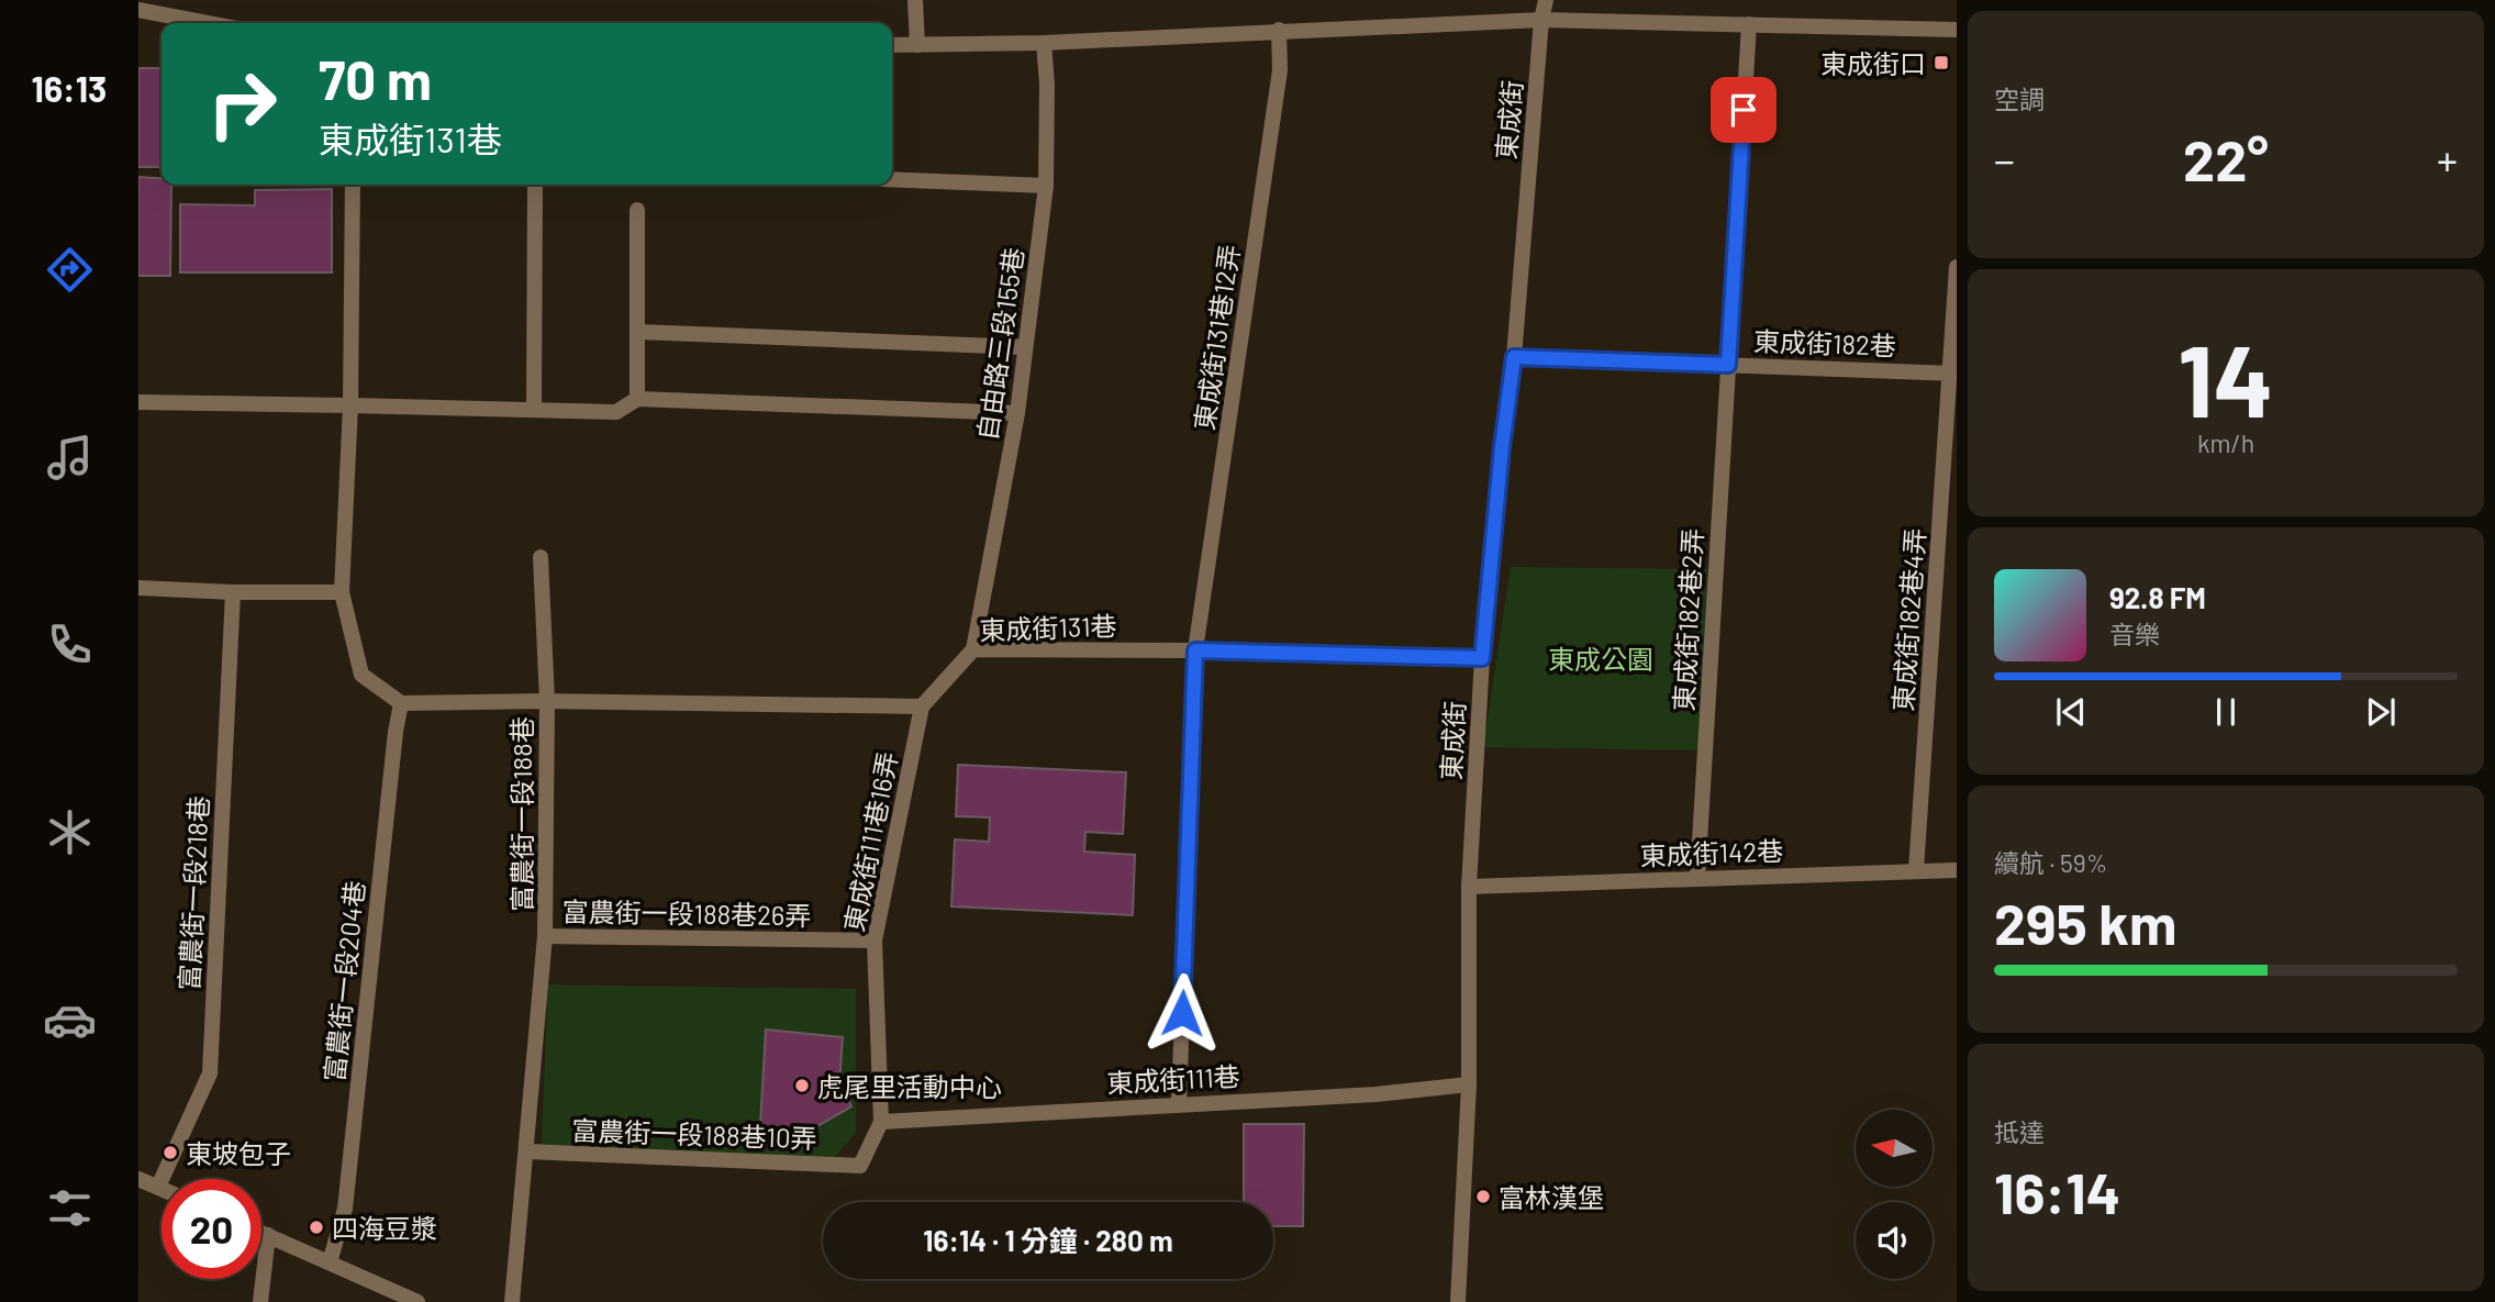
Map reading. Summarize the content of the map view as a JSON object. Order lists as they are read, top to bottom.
{
  "streets": {
    "street": [
      "東成街",
      "東成街131巷12弄",
      "東成街182巷",
      "自由路三段155巷",
      "東成街182巷2弄",
      "東成街182巷4弄",
      "東成街131巷",
      "富農街一段188巷",
      "東成街111巷16弄",
      "東成街142巷",
      "富農街一段218巷",
      "富農街一段188巷26弄",
      "富農街一段204巷",
      "東成街111巷",
      "富農街一段188巷10弄"
    ]
  },
  "crossings": [
    ["東成街", "東成街182巷"],
    ["東成街", "東成街131巷"],
    ["東成街", "東成街142巷"],
    ["東成街", "東成街111巷"],
    ["東成街131巷12弄", "東成街131巷"],
    ["東成街131巷12弄", "東成街111巷"],
    ["東成街182巷", "東成街182巷2弄"],
    ["東成街182巷", "東成街182巷4弄"],
    ["自由路三段155巷", "東成街131巷"],
    ["東成街182巷2弄", "東成街142巷"],
    ["東成街182巷4弄", "東成街142巷"],
    ["東成街131巷", "東成街111巷16弄"],
    ["富農街一段188巷", "富農街一段188巷26弄"],
    ["富農街一段188巷", "富農街一段204巷"],
    ["富農街一段188巷", "富農街一段188巷10弄"],
    ["東成街111巷16弄", "富農街一段188巷26弄"],
    ["東成街111巷16弄", "東成街111巷"],
    ["東成街111巷16弄", "富農街一段188巷10弄"]
  ],
  "parks": ["東成公園"],
  "places": {
    "transit": ["東成街口"],
    "other": [
      "虎尾里活動中心",
      "東坡包子",
      "富林漢堡",
      "四海豆漿"
    ]
  },
  "north": "left",
  "page": {
    "tabs": "16:13",
    "tile": [
      "空調",
      ["14", "km/h"],
      ["續航 · 59%", "295 km"],
      ["抵達", "16:14"]
    ],
    "turn": ["70 m", "東成街131巷"],
    "heat": ["−", "22°", "+"],
    "song": ["92.8 FM", "音樂"],
    "limit": "20",
    "trip": "16:14 · 1 分鐘 · 280 m"
  }
}
